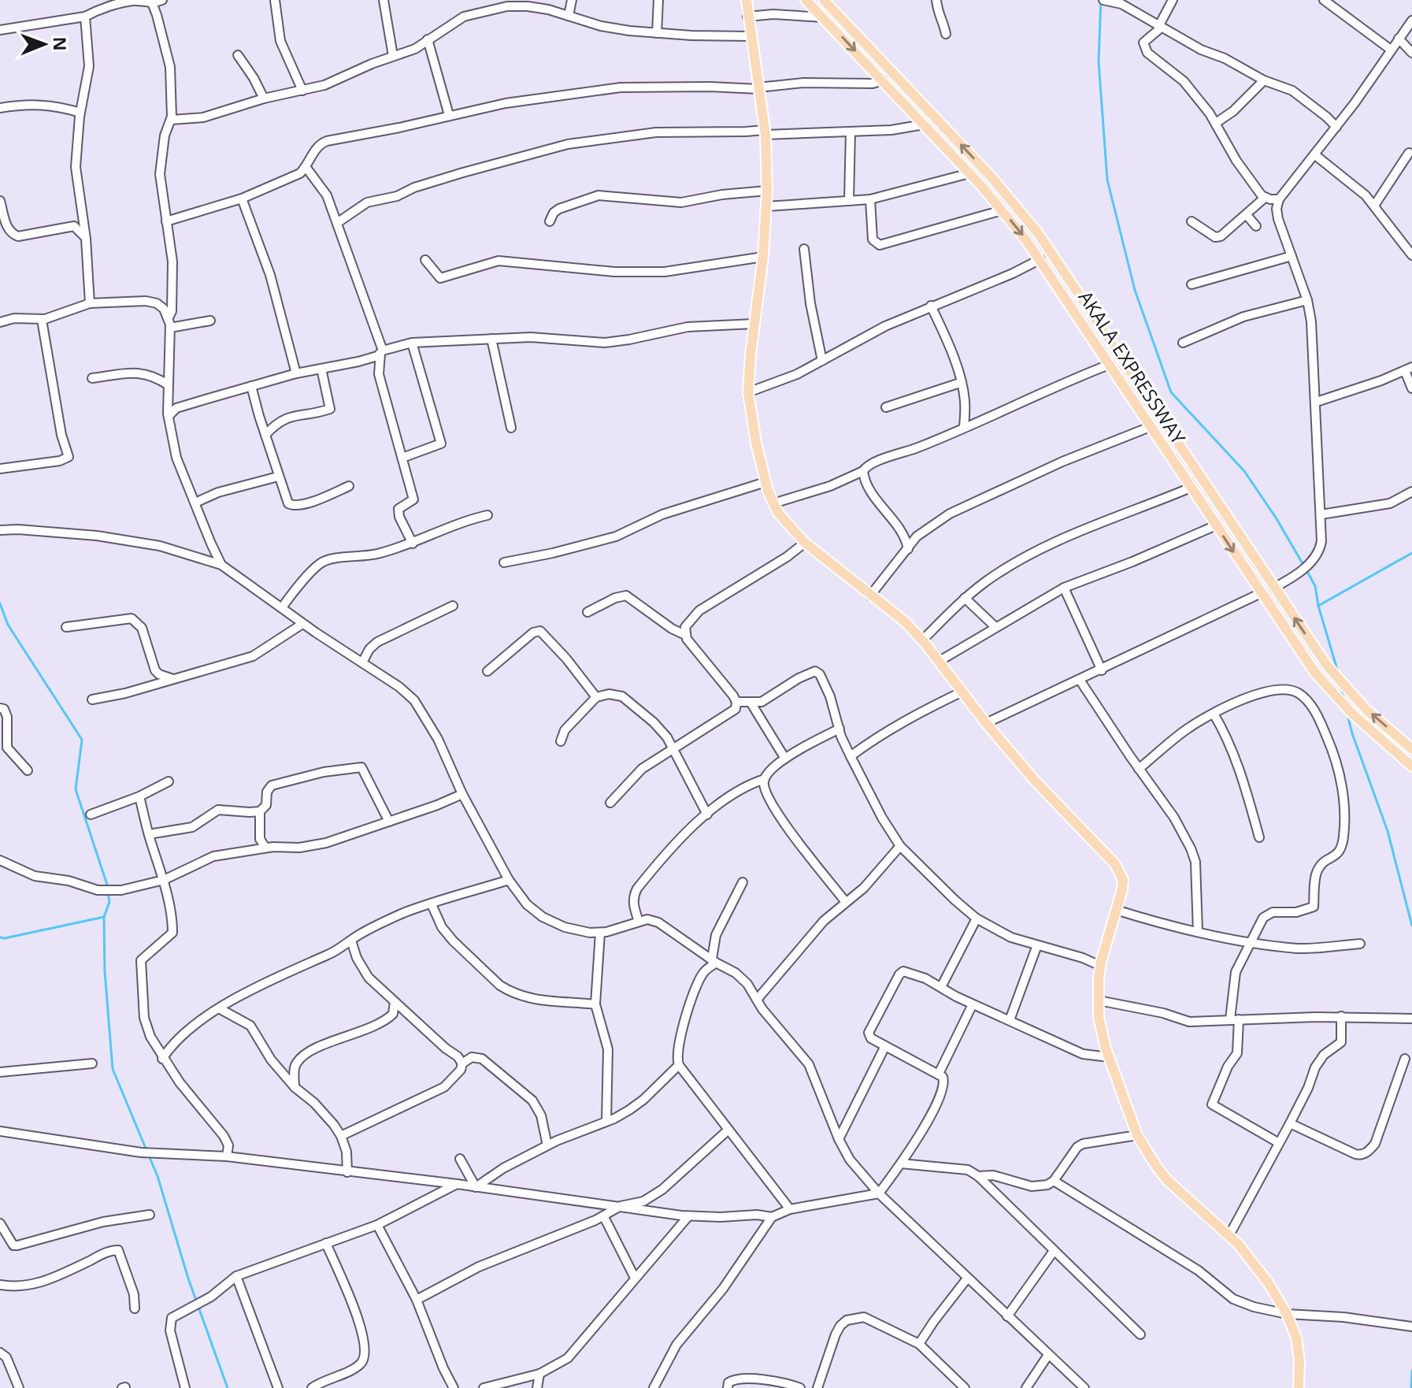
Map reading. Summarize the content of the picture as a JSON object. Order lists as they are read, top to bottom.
{
  "streets": {
    "main road": ["AKALA EXPRESSWAY"]
  },
  "north": "right"
}
